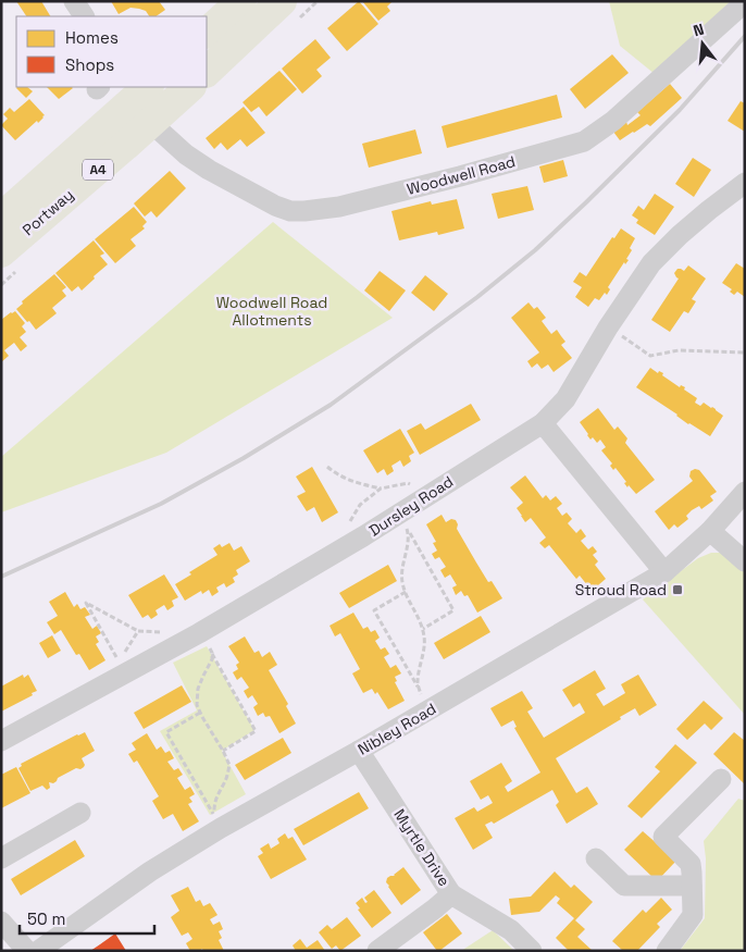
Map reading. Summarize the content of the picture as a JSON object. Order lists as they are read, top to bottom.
{
  "streets": {
    "highway": ["A4", "Portway"],
    "street": [
      "Woodwell Road",
      "Dursley Road",
      "Nibley Road",
      "Myrtle Drive"
    ]
  },
  "crossings": [
    ["Woodwell Road", "Portway"],
    ["Nibley Road", "Myrtle Drive"]
  ],
  "parks": ["Woodwell Road Allotments"],
  "places": {
    "transit": ["Stroud Road"]
  },
  "legend": ["Homes", "Shops"],
  "scale_bar": "50 m",
  "north": "top"
}
